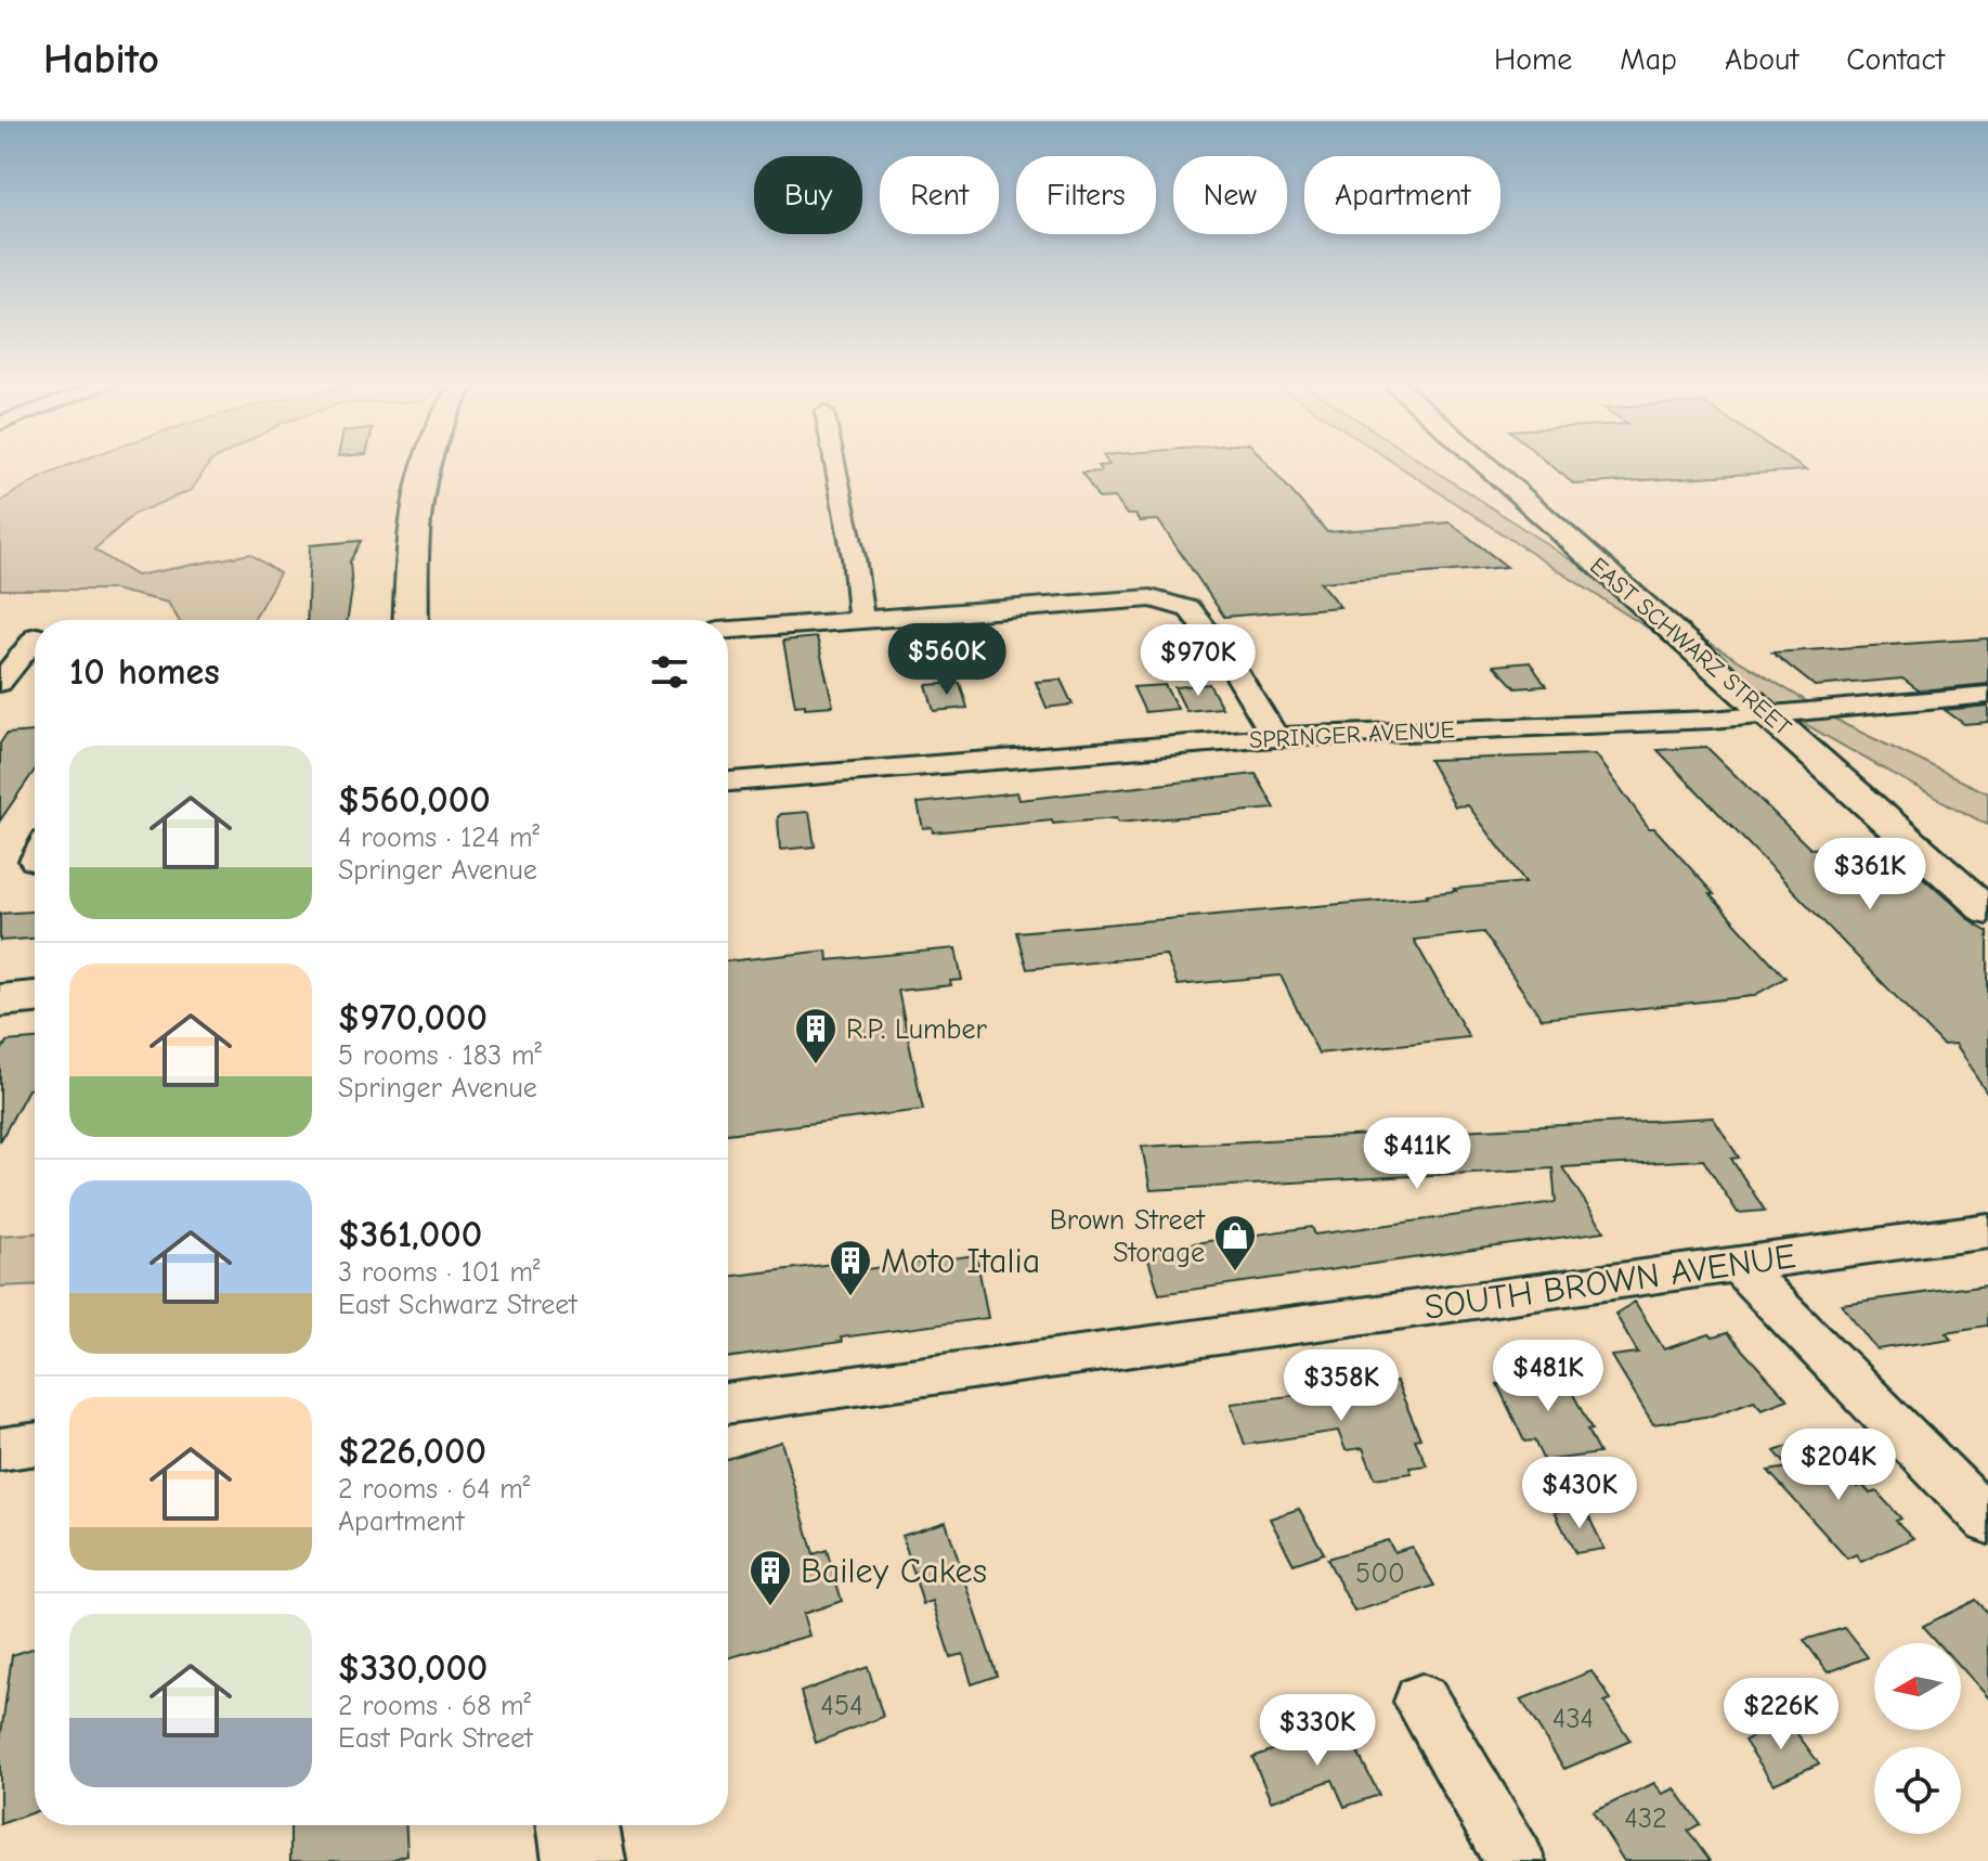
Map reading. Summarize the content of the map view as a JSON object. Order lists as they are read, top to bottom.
{
  "streets": {
    "street": ["EAST SCHWARZ STREET", "SPRINGER AVENUE", "SOUTH BROWN AVENUE"]
  },
  "crossings": [
    ["EAST SCHWARZ STREET", "SPRINGER AVENUE"]
  ],
  "places": {
    "building": ["R.P. Lumber", "Moto Italia", "Bailey Cakes"],
    "shop": ["Brown Street Storage"]
  },
  "house_numbers": [
    "500",
    "454",
    "434",
    "432"
  ],
  "north": "left",
  "page": {
    "header": "Habito",
    "nav": [
      "Home",
      "Map",
      "About",
      "Contact"
    ],
    "chip": [
      "Buy",
      "Rent",
      "Filters",
      "New",
      "Apartment"
    ],
    "heading": "10 homes",
    "price": [
      "$560K",
      "$970K",
      "$361K",
      "$411K",
      "$481K",
      "$358K",
      "$204K",
      "$430K",
      "$226K",
      "$330K"
    ],
    "list": [
      {
        "name": "$560,000",
        "note": "4 rooms · 124 m² · Springer Avenue"
      },
      {
        "name": "$970,000",
        "note": "5 rooms · 183 m² · Springer Avenue"
      },
      {
        "name": "$361,000",
        "note": "3 rooms · 101 m² · East Schwarz Street"
      },
      {
        "name": "$226,000",
        "note": "2 rooms · 64 m² · Apartment"
      },
      {
        "name": "$330,000",
        "note": "2 rooms · 68 m² · East Park Street"
      }
    ]
  }
}
